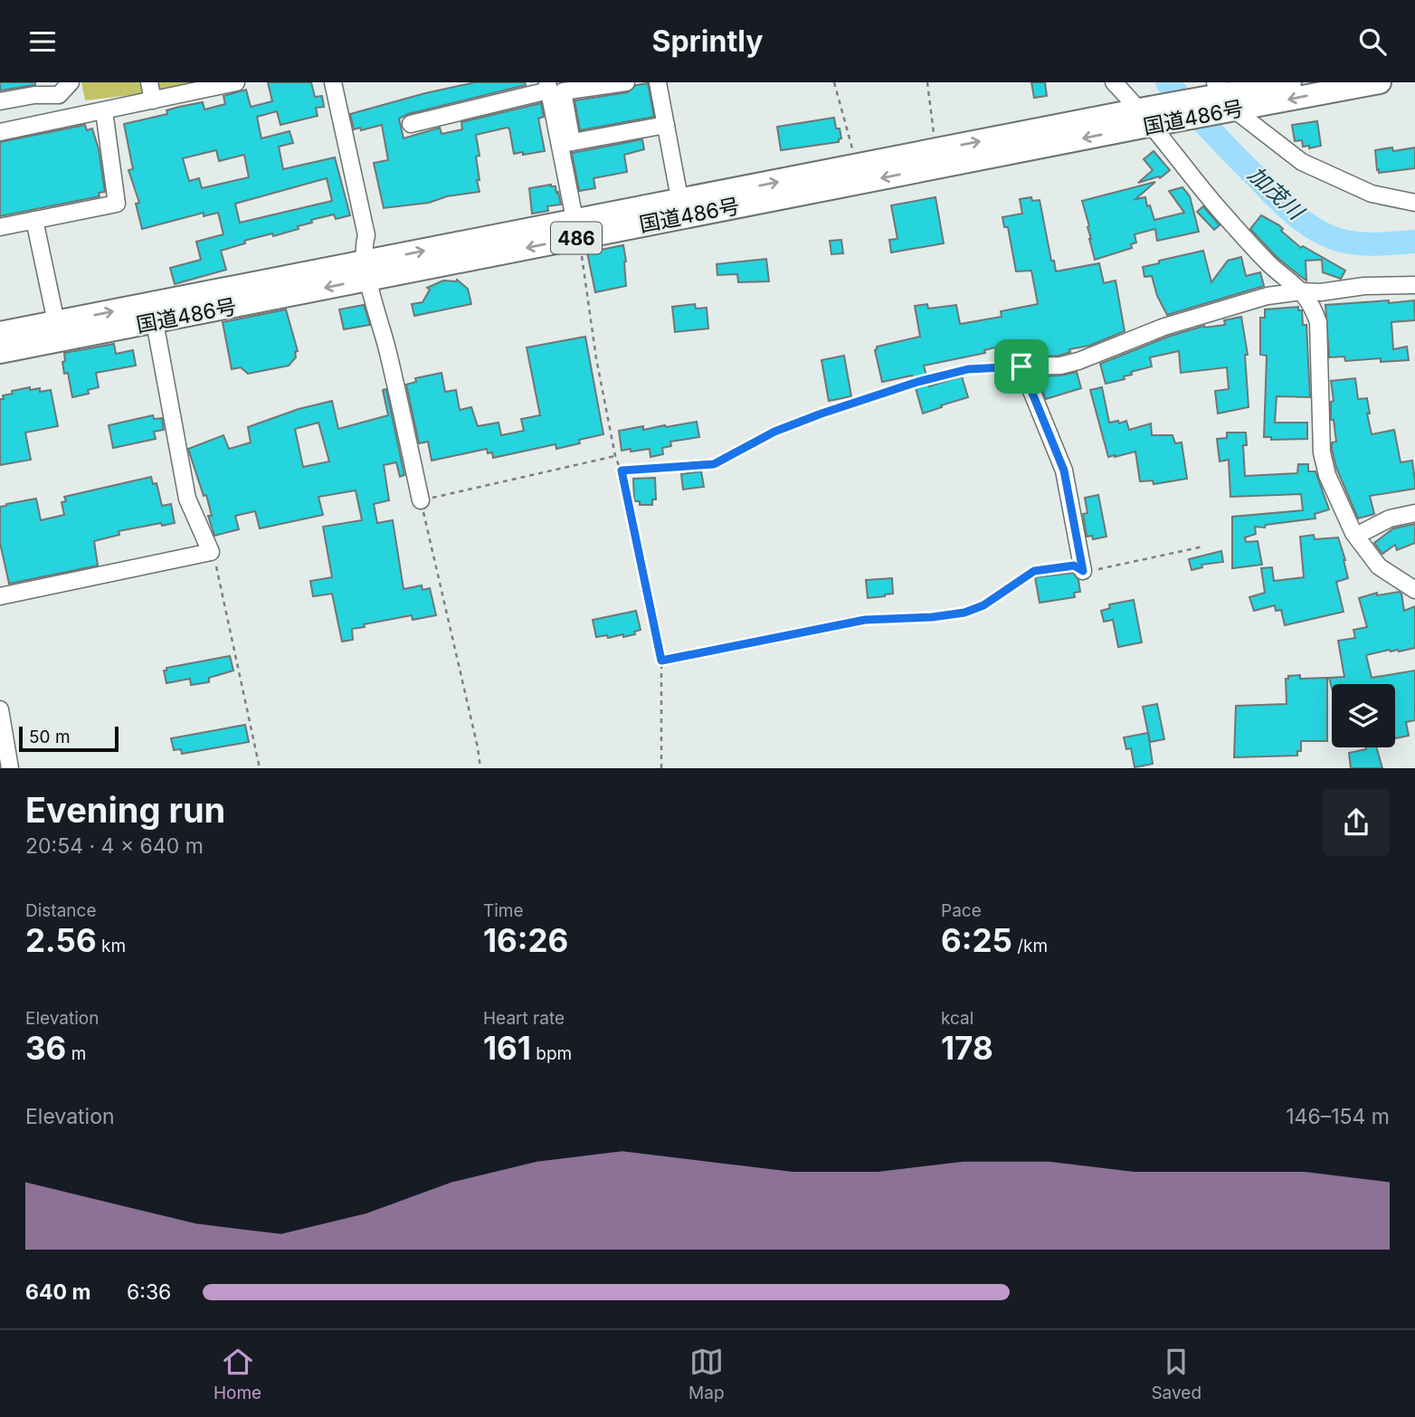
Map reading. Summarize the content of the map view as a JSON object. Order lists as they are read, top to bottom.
{
  "streets": {
    "highway": ["国道486号", "486"]
  },
  "water": ["加茂川"],
  "scale_bar": "50 m",
  "page": {
    "header": "Sprintly",
    "scale": "50 m",
    "heading": ["Evening run", "20:54 · 4 × 640 m"],
    "stats": [
      ["Distance", "2.56 km"],
      ["Time", "16:26"],
      ["Pace", "6:25 /km"],
      ["Elevation", "36 m"],
      ["Heart rate", "161 bpm"],
      ["kcal", "178"]
    ],
    "chart": ["Elevation", "146–154 m"],
    "list": [
      {
        "name": "640 m",
        "note": "6:36"
      }
    ],
    "tabs": ["Home", "Map", "Saved"]
  }
}
